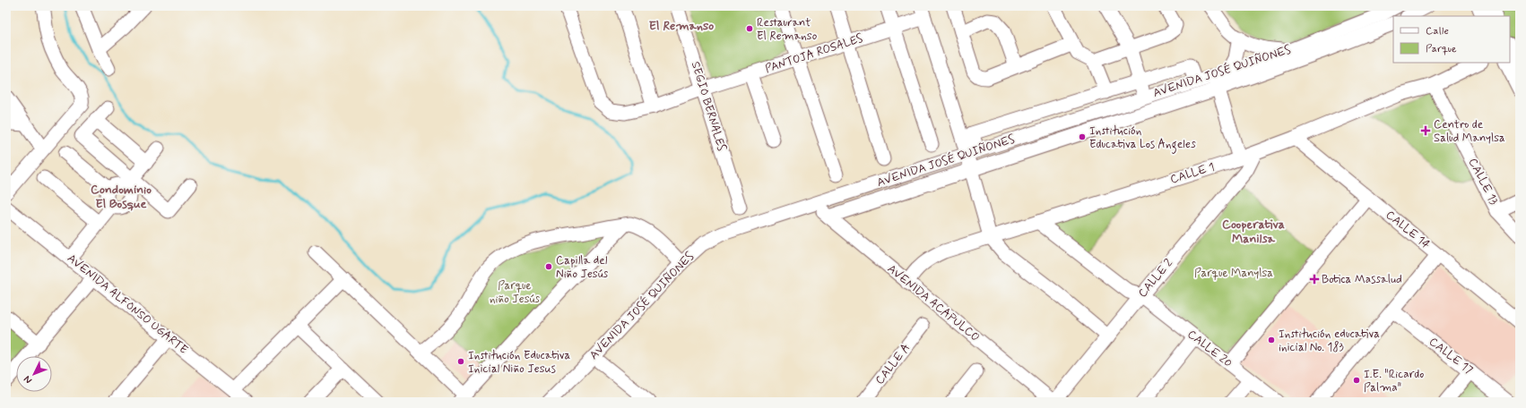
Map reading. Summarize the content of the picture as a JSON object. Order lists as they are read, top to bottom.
{
  "streets": {
    "street": [
      "PANTOJA ROSALES",
      "AVENIDA JOSÉ QUIÑONES",
      "SEGIO BERNALES",
      "CALLE 1",
      "CALLE 13",
      "CALLE 14",
      "CALLE 2",
      "AVENIDA ACAPULCO",
      "AVENIDA ALFONSO UGARTE",
      "CALLE 20",
      "CALLE 17",
      "CALLE A"
    ]
  },
  "crossings": [
    ["PANTOJA ROSALES", "SEGIO BERNALES"],
    ["AVENIDA JOSÉ QUIÑONES", "AVENIDA ACAPULCO"],
    ["CALLE 1", "CALLE 13"],
    ["CALLE 1", "CALLE 14"],
    ["CALLE 1", "CALLE 2"],
    ["CALLE 1", "AVENIDA ACAPULCO"],
    ["CALLE 1", "CALLE 20"],
    ["CALLE 2", "AVENIDA ACAPULCO"],
    ["CALLE 2", "CALLE 20"]
  ],
  "districts": ["El Remanso", "Condominio El Bosque", "Cooperativa Manilsa"],
  "parks": ["Parque Manylsa", "Parque niño Jesús"],
  "places": {
    "other": [
      "Restaurant El Remanso",
      "Institución Educativa Los Angeles",
      "Capilla del Niño Jesús",
      "Institución educativa inicial No. 183",
      "Institución Educativa Inicial Niño Jesus",
      "I.E. \"Ricardo Palma\""
    ],
    "health": ["Centro de Salud Manylsa", "Botica Massalud"]
  },
  "legend": ["Calle", "Parque"],
  "north": "bottom left"
}
